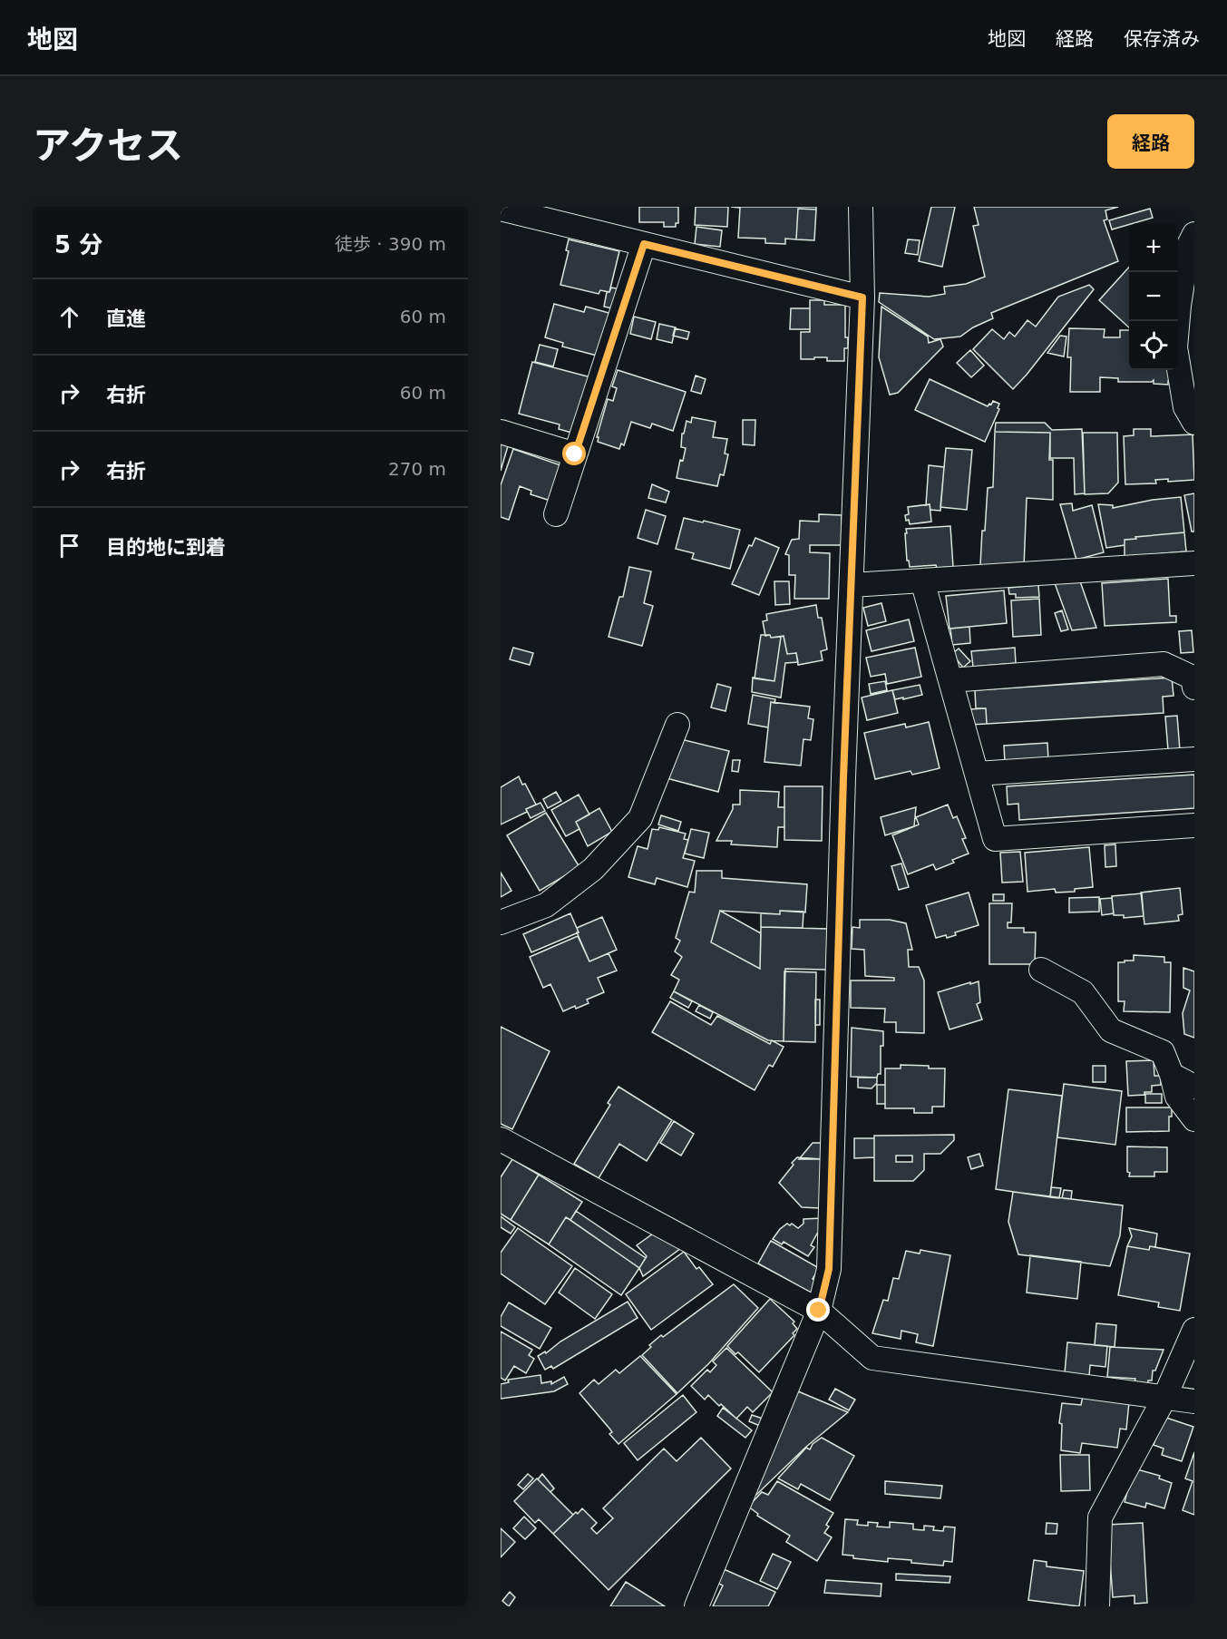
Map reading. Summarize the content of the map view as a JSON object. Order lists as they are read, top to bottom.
{
  "page": {
    "header": "地図",
    "nav": ["地図", "経路", "保存済み"],
    "title": "アクセス",
    "buttons": "経路",
    "heading": ["5 分", "徒歩 · 390 m"],
    "map_buttons": ["+", "−"],
    "list": [
      ["直進", "60 m"],
      ["右折", "60 m"],
      ["右折", "270 m"],
      "目的地に到着"
    ]
  }
}
